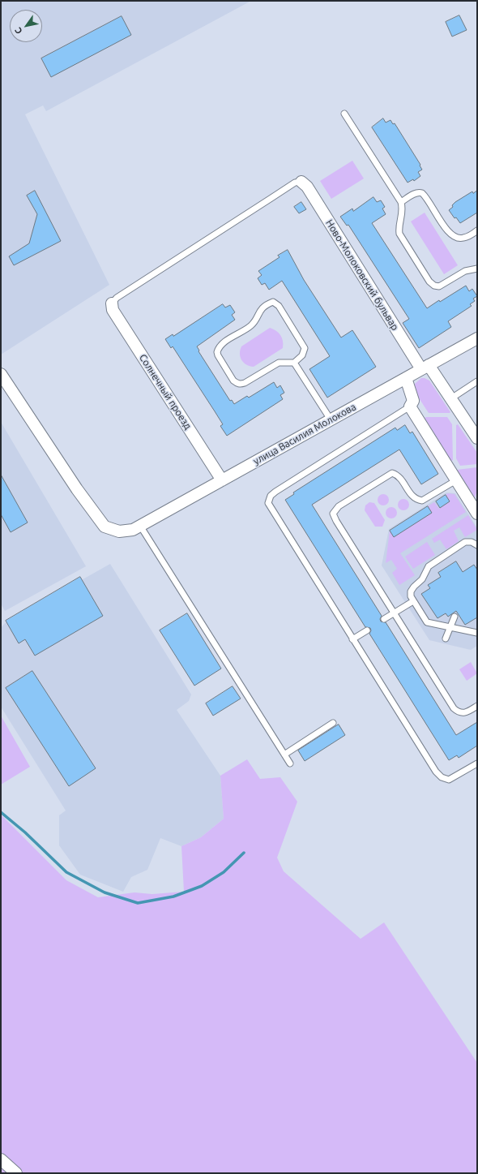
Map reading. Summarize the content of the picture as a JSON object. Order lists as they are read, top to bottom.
{
  "streets": {
    "street": ["Ново-Молоковский бульвар", "Солнечный проезд", "улица Василия Молокова"]
  },
  "crossings": [
    ["Ново-Молоковский бульвар", "улица Василия Молокова"],
    ["Солнечный проезд", "улица Василия Молокова"]
  ],
  "north": "bottom left"
}
